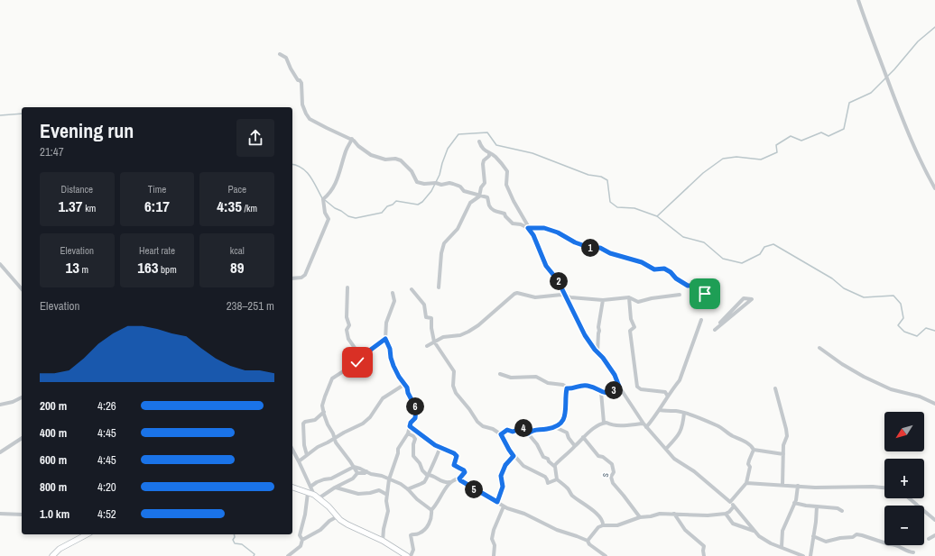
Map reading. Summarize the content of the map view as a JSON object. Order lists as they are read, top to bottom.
{
  "streets": {
    "street": ["s"]
  },
  "north": "bottom left",
  "page": {
    "heading": ["Evening run", "21:47"],
    "stats": [
      ["Distance", "1.37 km"],
      ["Time", "6:17"],
      ["Pace", "4:35 /km"],
      ["Elevation", "13 m"],
      ["Heart rate", "163 bpm"],
      ["kcal", "89"]
    ],
    "pins": [
      "1",
      "2",
      "3",
      "6",
      "4",
      "5"
    ],
    "chart": ["Elevation", "238–251 m"],
    "list": [
      {
        "name": "200 m",
        "note": "4:26"
      },
      {
        "name": "400 m",
        "note": "4:45"
      },
      {
        "name": "600 m",
        "note": "4:45"
      },
      {
        "name": "800 m",
        "note": "4:20"
      },
      {
        "name": "1.0 km",
        "note": "4:52"
      }
    ],
    "map_buttons": ["+", "−"]
  }
}
